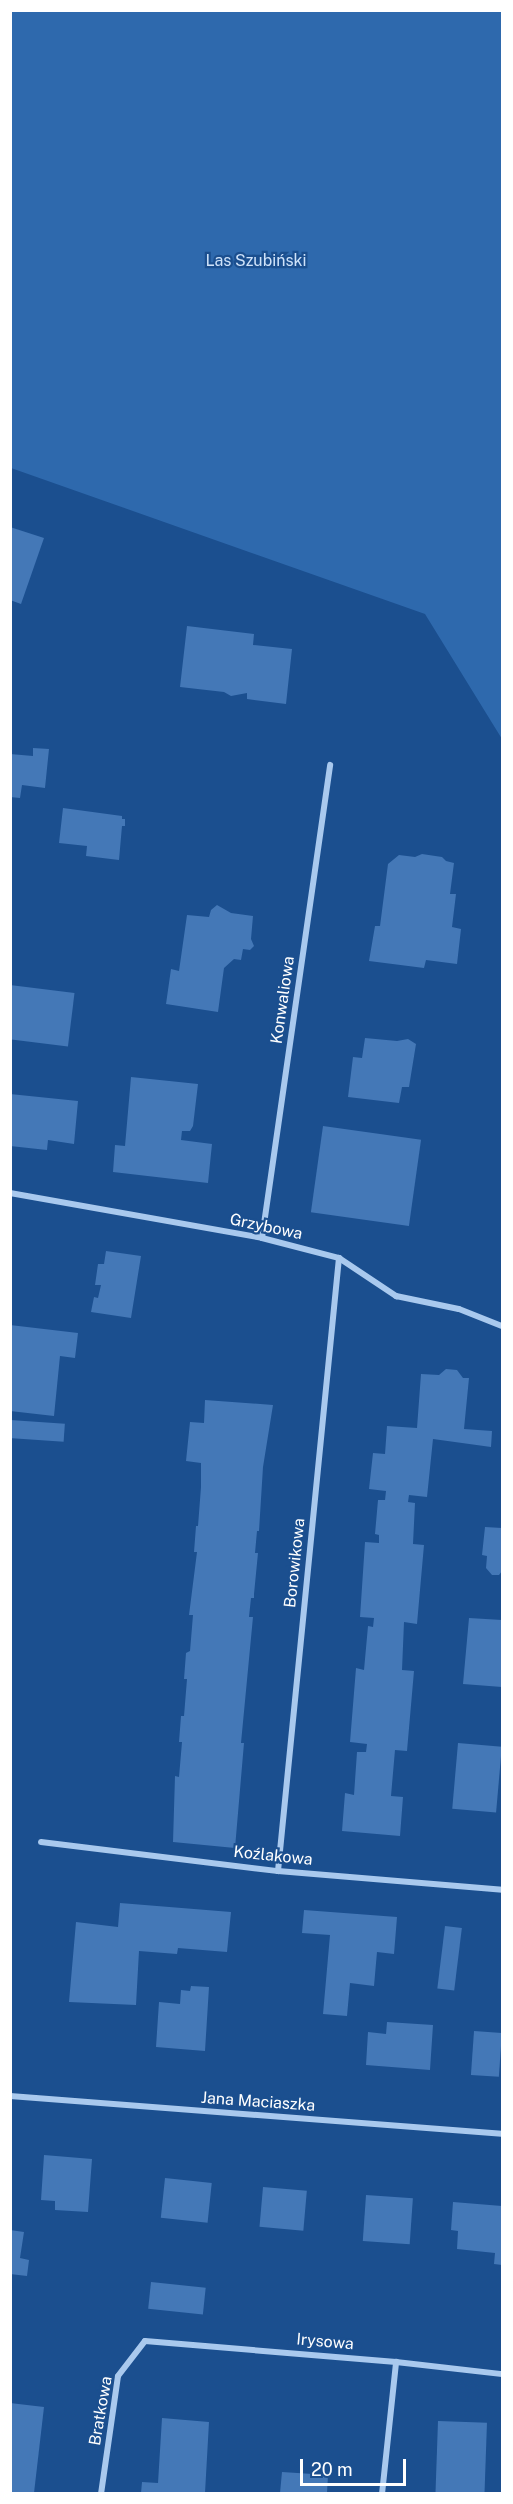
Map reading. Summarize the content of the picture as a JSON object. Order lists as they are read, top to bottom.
{
  "streets": {
    "street": [
      "Konwaliowa",
      "Grzybowa",
      "Borowikowa",
      "Koźlakowa",
      "Jana Maciaszka",
      "Irysowa",
      "Bratkowa"
    ]
  },
  "crossings": [
    ["Konwaliowa", "Grzybowa"],
    ["Grzybowa", "Borowikowa"],
    ["Borowikowa", "Koźlakowa"],
    ["Irysowa", "Bratkowa"]
  ],
  "parks": ["Las Szubiński"],
  "scale_bar": "20 m"
}
